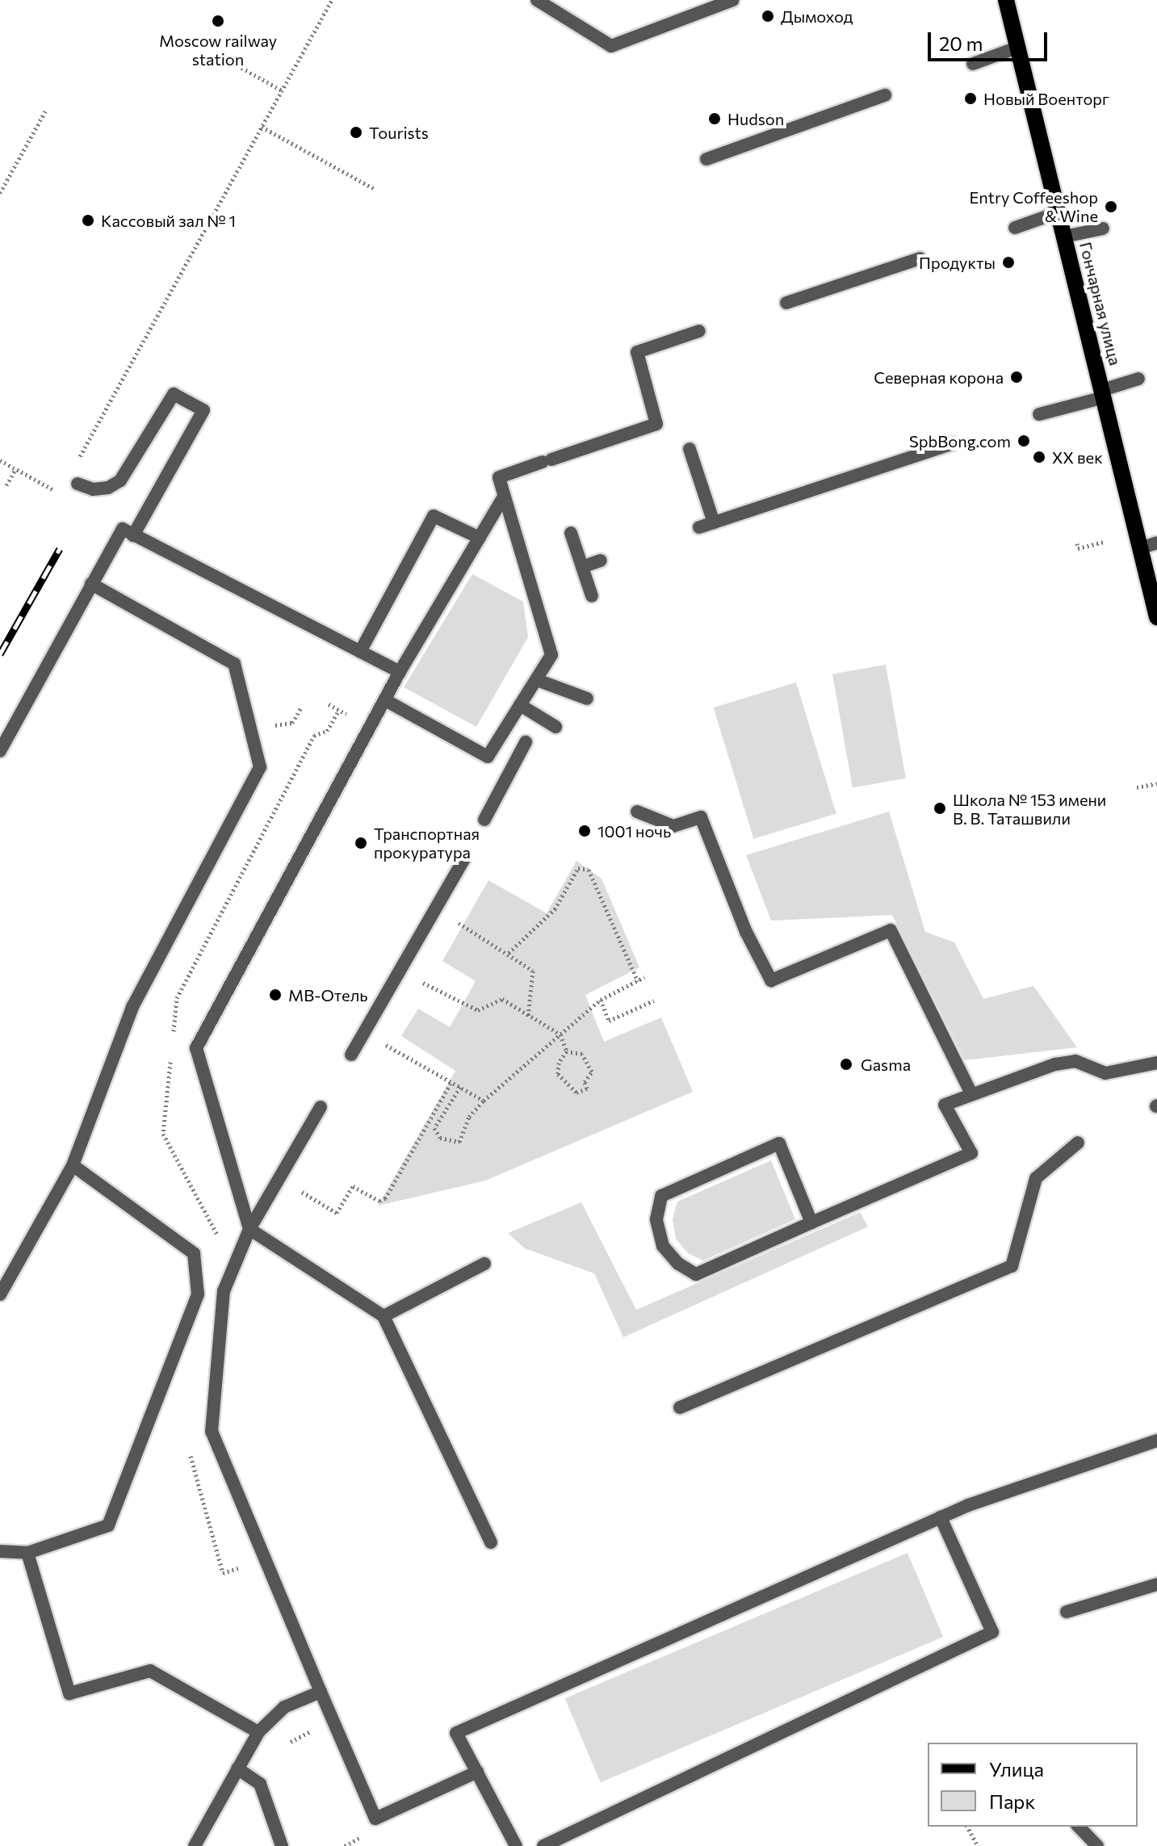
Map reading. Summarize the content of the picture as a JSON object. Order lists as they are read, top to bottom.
{
  "streets": {
    "main road": ["Гончарная улица"]
  },
  "places": [
    "Дымоход",
    "Moscow railway station",
    "Новый Военторг",
    "Hudson",
    "Tourists",
    "Entry Coffeeshop & Wine",
    "Кассовый зал № 1",
    "Продукты",
    "Северная корона",
    "SpbBong.com",
    "XX век",
    "Школа № 153 имени В. В. Таташвили",
    "1001 ночь",
    "Транспортная прокуратура",
    "МВ-Отель",
    "Gasma"
  ],
  "legend": ["Улица", "Парк"],
  "scale_bar": "20 m"
}
